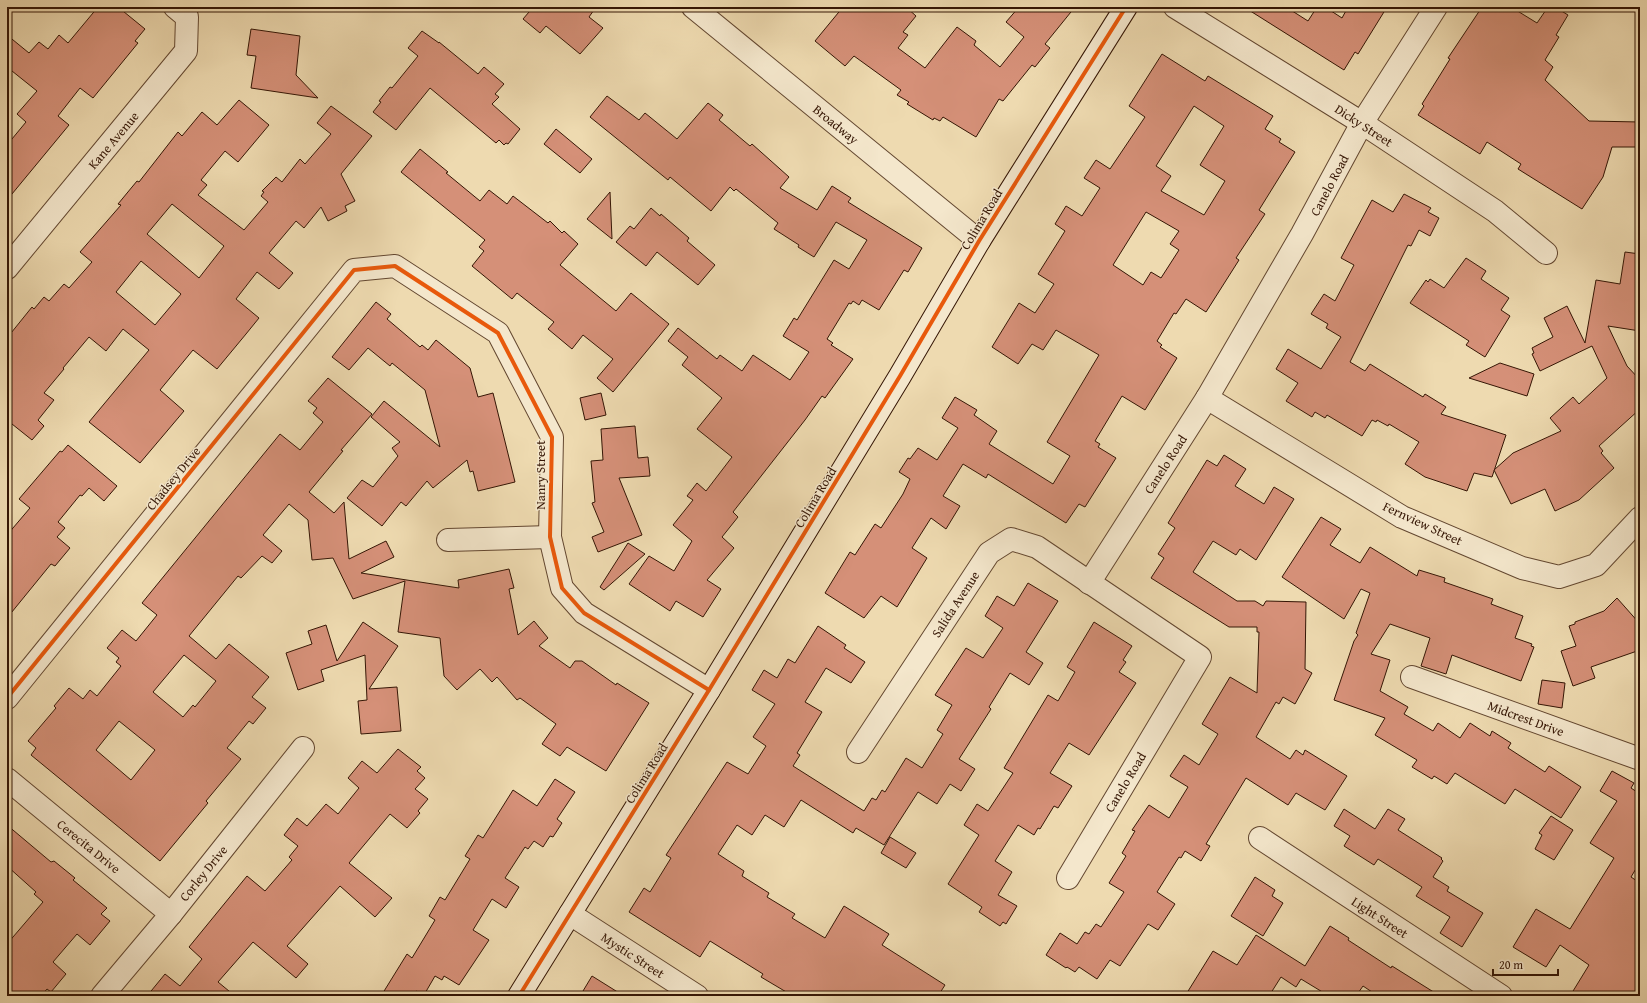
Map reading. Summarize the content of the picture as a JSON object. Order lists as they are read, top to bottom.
{
  "streets": {
    "street": [
      "Broadway",
      "Dicky Street",
      "Kane Avenue",
      "Canelo Road",
      "Colima Road",
      "Nanry Street",
      "Chadsey Drive",
      "Fernview Street",
      "Salida Avenue",
      "Midcrest Drive",
      "Cerecita Drive",
      "Corley Drive",
      "Light Street",
      "Mystic Street"
    ]
  },
  "crossings": [
    ["Broadway", "Colima Road"],
    ["Dicky Street", "Canelo Road"],
    ["Canelo Road", "Fernview Street"],
    ["Canelo Road", "Salida Avenue"],
    ["Colima Road", "Nanry Street"],
    ["Colima Road", "Mystic Street"],
    ["Nanry Street", "Chadsey Drive"],
    ["Cerecita Drive", "Corley Drive"]
  ],
  "scale_bar": "20 m"
}
